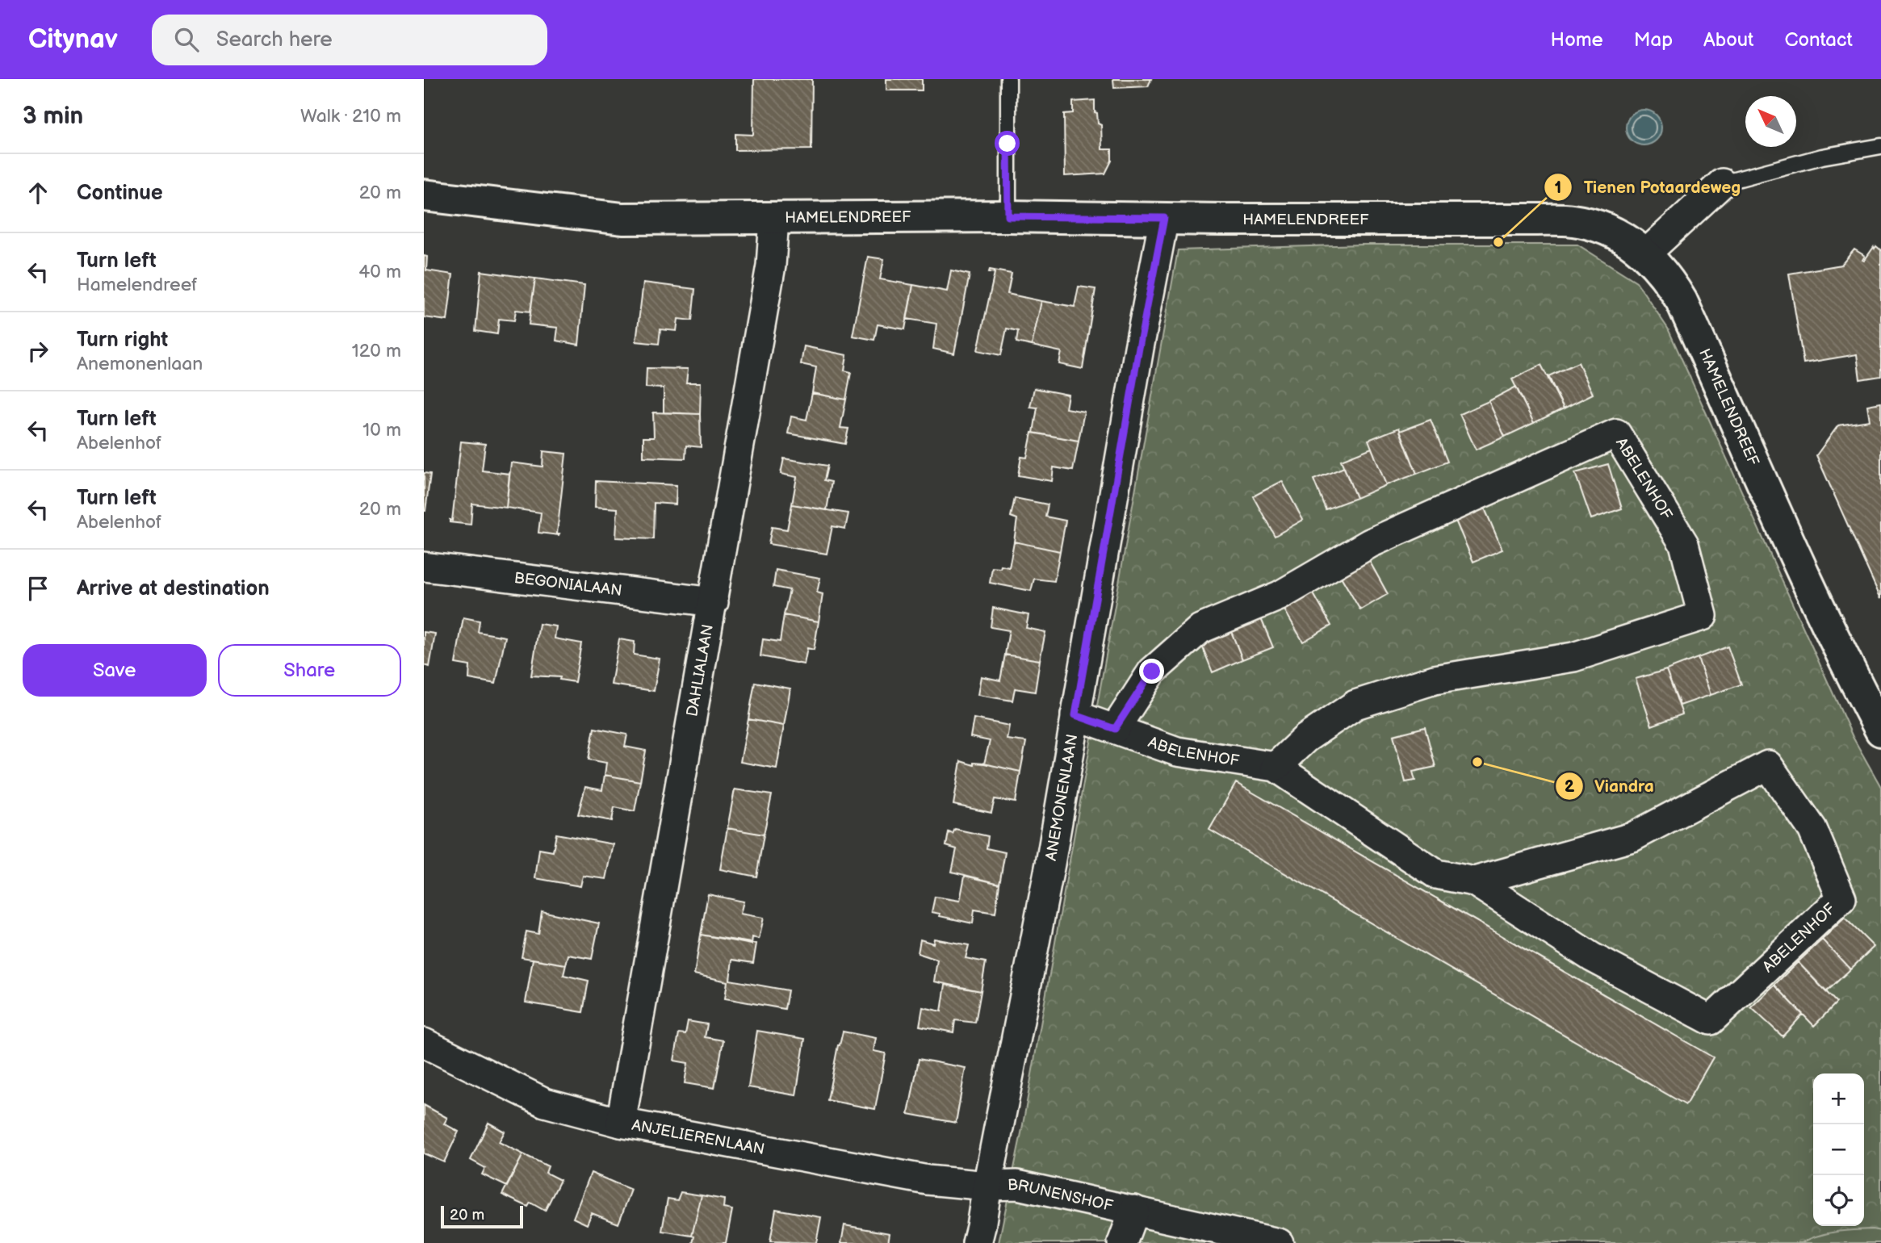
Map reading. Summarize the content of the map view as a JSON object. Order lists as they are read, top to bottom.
{
  "streets": {
    "street": [
      "HAMELENDREEF",
      "ABELENHOF",
      "BEGONIALAAN",
      "DAHLIALAAN",
      "ANEMONENLAAN",
      "ANJELIERENLAAN",
      "BRUNENSHOF"
    ]
  },
  "crossings": [
    ["HAMELENDREEF", "DAHLIALAAN"],
    ["HAMELENDREEF", "ANEMONENLAAN"],
    ["ABELENHOF", "ANEMONENLAAN"],
    ["BEGONIALAAN", "DAHLIALAAN"],
    ["DAHLIALAAN", "ANJELIERENLAAN"],
    ["ANEMONENLAAN", "ANJELIERENLAAN"],
    ["ANEMONENLAAN", "BRUNENSHOF"],
    ["ANJELIERENLAAN", "BRUNENSHOF"]
  ],
  "places": ["Tienen Potaardeweg", "Viandra"],
  "scale_bar": "20 m",
  "north": "top left",
  "page": {
    "header": "Citynav",
    "search": "Search here",
    "nav": [
      "Home",
      "Map",
      "About",
      "Contact"
    ],
    "heading": ["3 min", "Walk · 210 m"],
    "list": [
      ["Continue", "20 m"],
      ["Turn left", "Hamelendreef", "40 m"],
      ["Turn right", "Anemonenlaan", "120 m"],
      ["Turn left", "Abelenhof", "10 m"],
      ["Turn left", "Abelenhof", "20 m"],
      "Arrive at destination"
    ],
    "buttons": ["Save", "Share"],
    "map_buttons": ["+", "−"],
    "scale": "20 m"
  }
}
